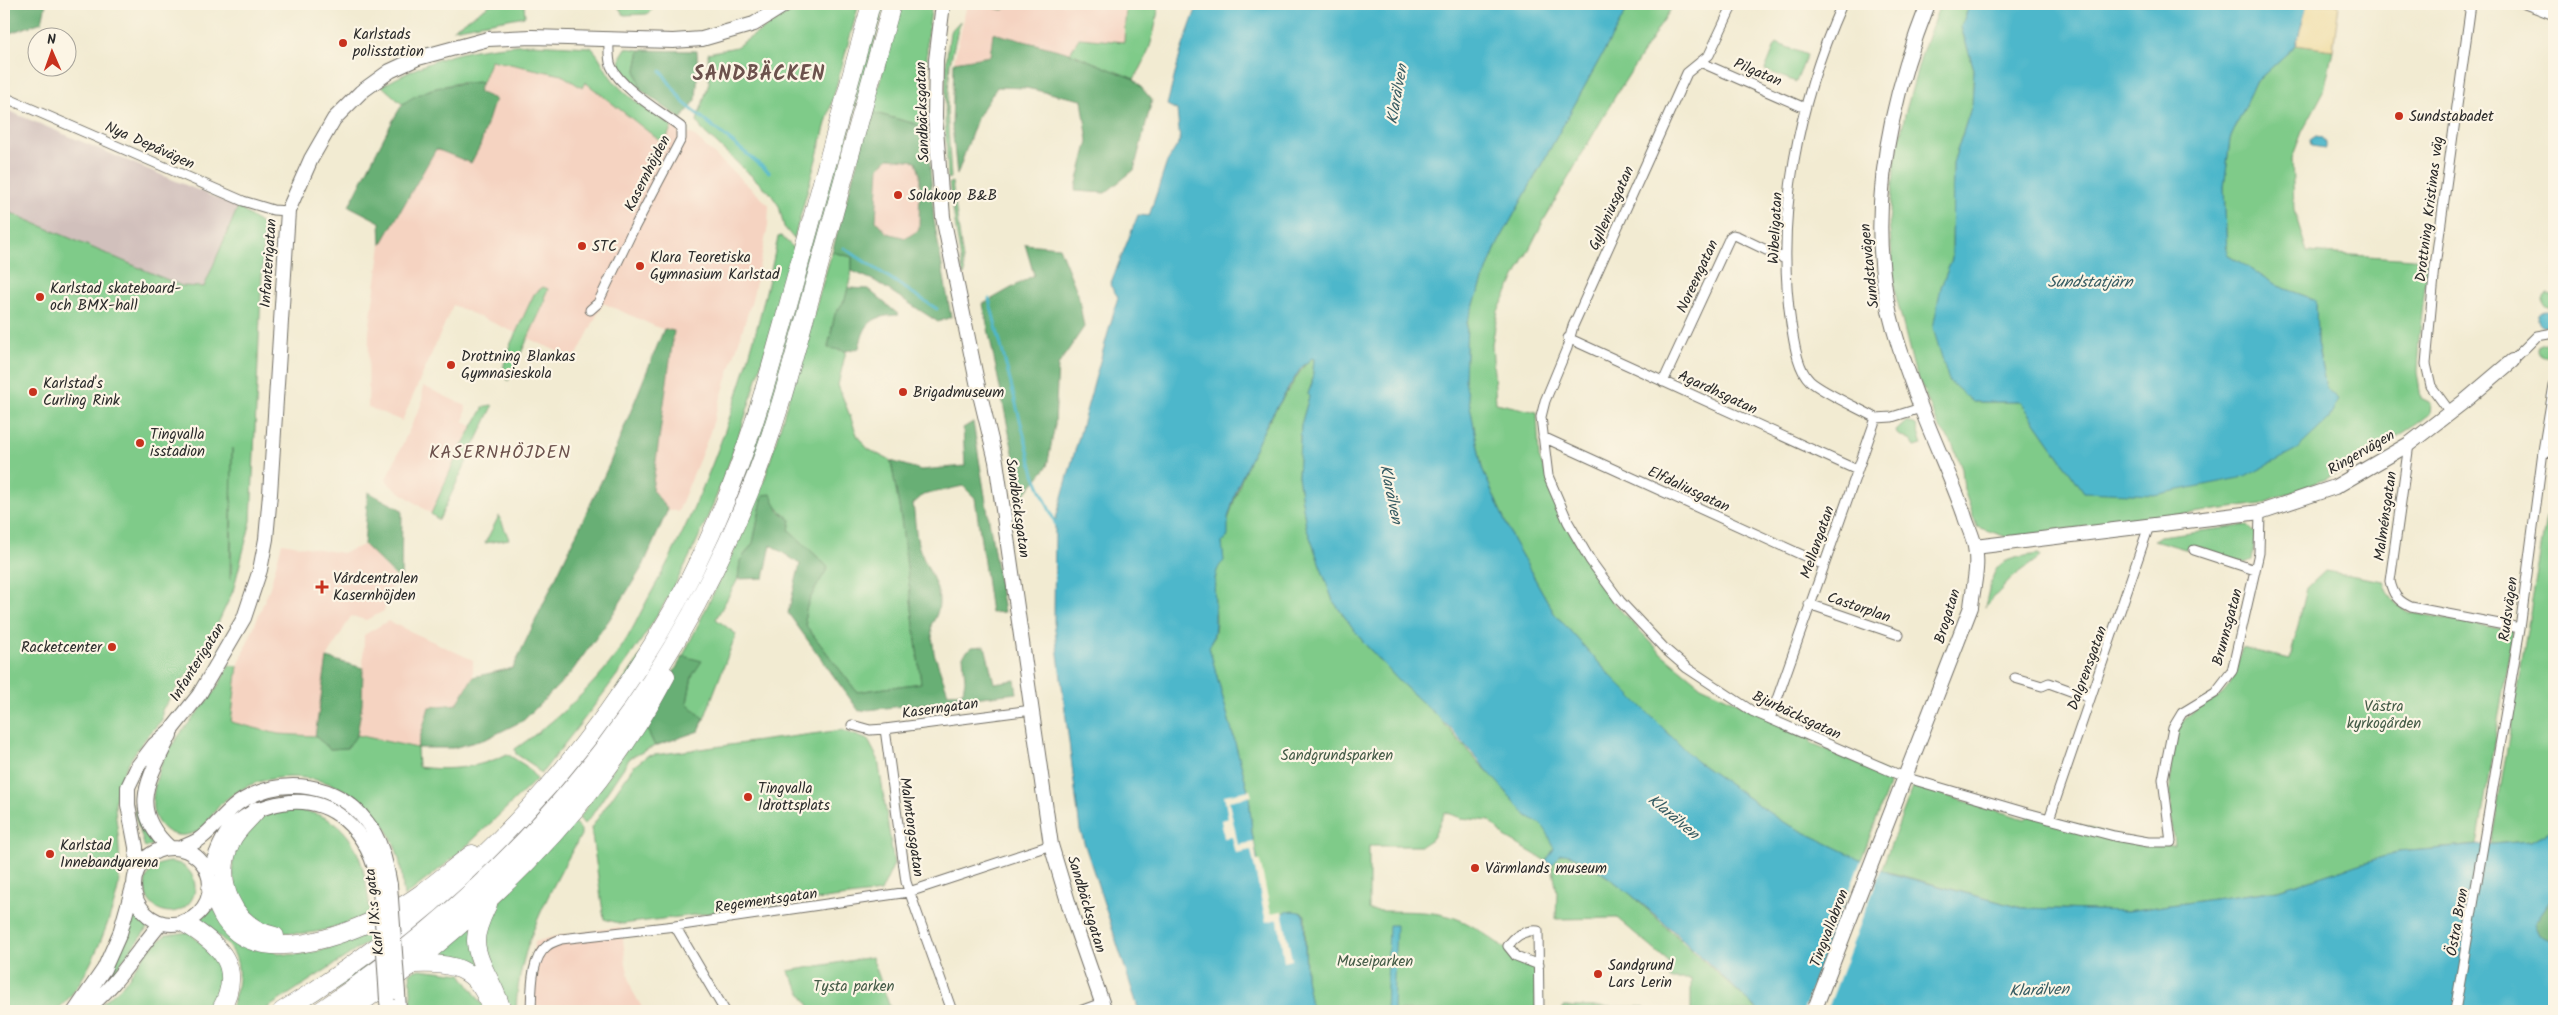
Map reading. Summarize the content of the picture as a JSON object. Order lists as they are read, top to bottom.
{
  "streets": {
    "street": [
      "Pilgatan",
      "Sandbäcksgatan",
      "Nya Depåvägen",
      "Kasernhöjden",
      "Gylleniusgatan",
      "Drottning Kristinas väg",
      "Wibeligatan",
      "Infanterigatan",
      "Sundstavägen",
      "Noreengatan",
      "Agardhsgatan",
      "Ringervägen",
      "Elfdaliusgatan",
      "Malménsgatan",
      "Mellangatan",
      "Castorplan",
      "Rudsvägen",
      "Brogatan",
      "Brunnsgatan",
      "Dalgrensgatan",
      "Kaserngatan",
      "Bjurbäcksgatan",
      "Malmtorgsgatan",
      "Regementsgatan",
      "Karl IX:s gata",
      "Östra Bron",
      "Tingvallabron"
    ]
  },
  "crossings": [
    ["Pilgatan", "Gylleniusgatan"],
    ["Pilgatan", "Wibeligatan"],
    ["Sandbäcksgatan", "Kaserngatan"],
    ["Sandbäcksgatan", "Regementsgatan"],
    ["Nya Depåvägen", "Infanterigatan"],
    ["Kasernhöjden", "Infanterigatan"],
    ["Gylleniusgatan", "Agardhsgatan"],
    ["Gylleniusgatan", "Elfdaliusgatan"],
    ["Gylleniusgatan", "Bjurbäcksgatan"],
    ["Drottning Kristinas väg", "Ringervägen"],
    ["Wibeligatan", "Noreengatan"],
    ["Wibeligatan", "Mellangatan"],
    ["Infanterigatan", "Karl IX:s gata"],
    ["Sundstavägen", "Brogatan"],
    ["Noreengatan", "Agardhsgatan"],
    ["Agardhsgatan", "Mellangatan"],
    ["Ringervägen", "Malménsgatan"],
    ["Ringervägen", "Brunnsgatan"],
    ["Ringervägen", "Dalgrensgatan"],
    ["Elfdaliusgatan", "Mellangatan"],
    ["Elfdaliusgatan", "Bjurbäcksgatan"],
    ["Malménsgatan", "Rudsvägen"],
    ["Mellangatan", "Castorplan"],
    ["Mellangatan", "Bjurbäcksgatan"],
    ["Rudsvägen", "Östra Bron"],
    ["Brogatan", "Bjurbäcksgatan"],
    ["Brogatan", "Tingvallabron"],
    ["Brunnsgatan", "Bjurbäcksgatan"],
    ["Dalgrensgatan", "Bjurbäcksgatan"],
    ["Kaserngatan", "Malmtorgsgatan"],
    ["Malmtorgsgatan", "Regementsgatan"]
  ],
  "districts": ["SANDBÄCKEN", "KASERNHÖJDEN"],
  "water": ["Klarälven", "Sundstatjärn"],
  "parks": [
    "Västra kyrkogården",
    "Sandgrundsparken",
    "Museiparken",
    "Tysta parken"
  ],
  "places": {
    "other": [
      "Karlstads polisstation",
      "Sundstabadet",
      "Solakoop B&B",
      "STC",
      "Klara Teoretiska Gymnasium Karlstad",
      "Karlstad skateboard- och BMX-hall",
      "Drottning Blankas Gymnasieskola",
      "Karlstad's Curling Rink",
      "Brigadmuseum",
      "Tingvalla isstadion",
      "Racketcenter",
      "Tingvalla Idrottsplats",
      "Karlstad Innebandyarena",
      "Värmlands museum",
      "Sandgrund Lars Lerin"
    ],
    "health": ["Vårdcentralen Kasernhöjden"]
  },
  "north": "top"
}
